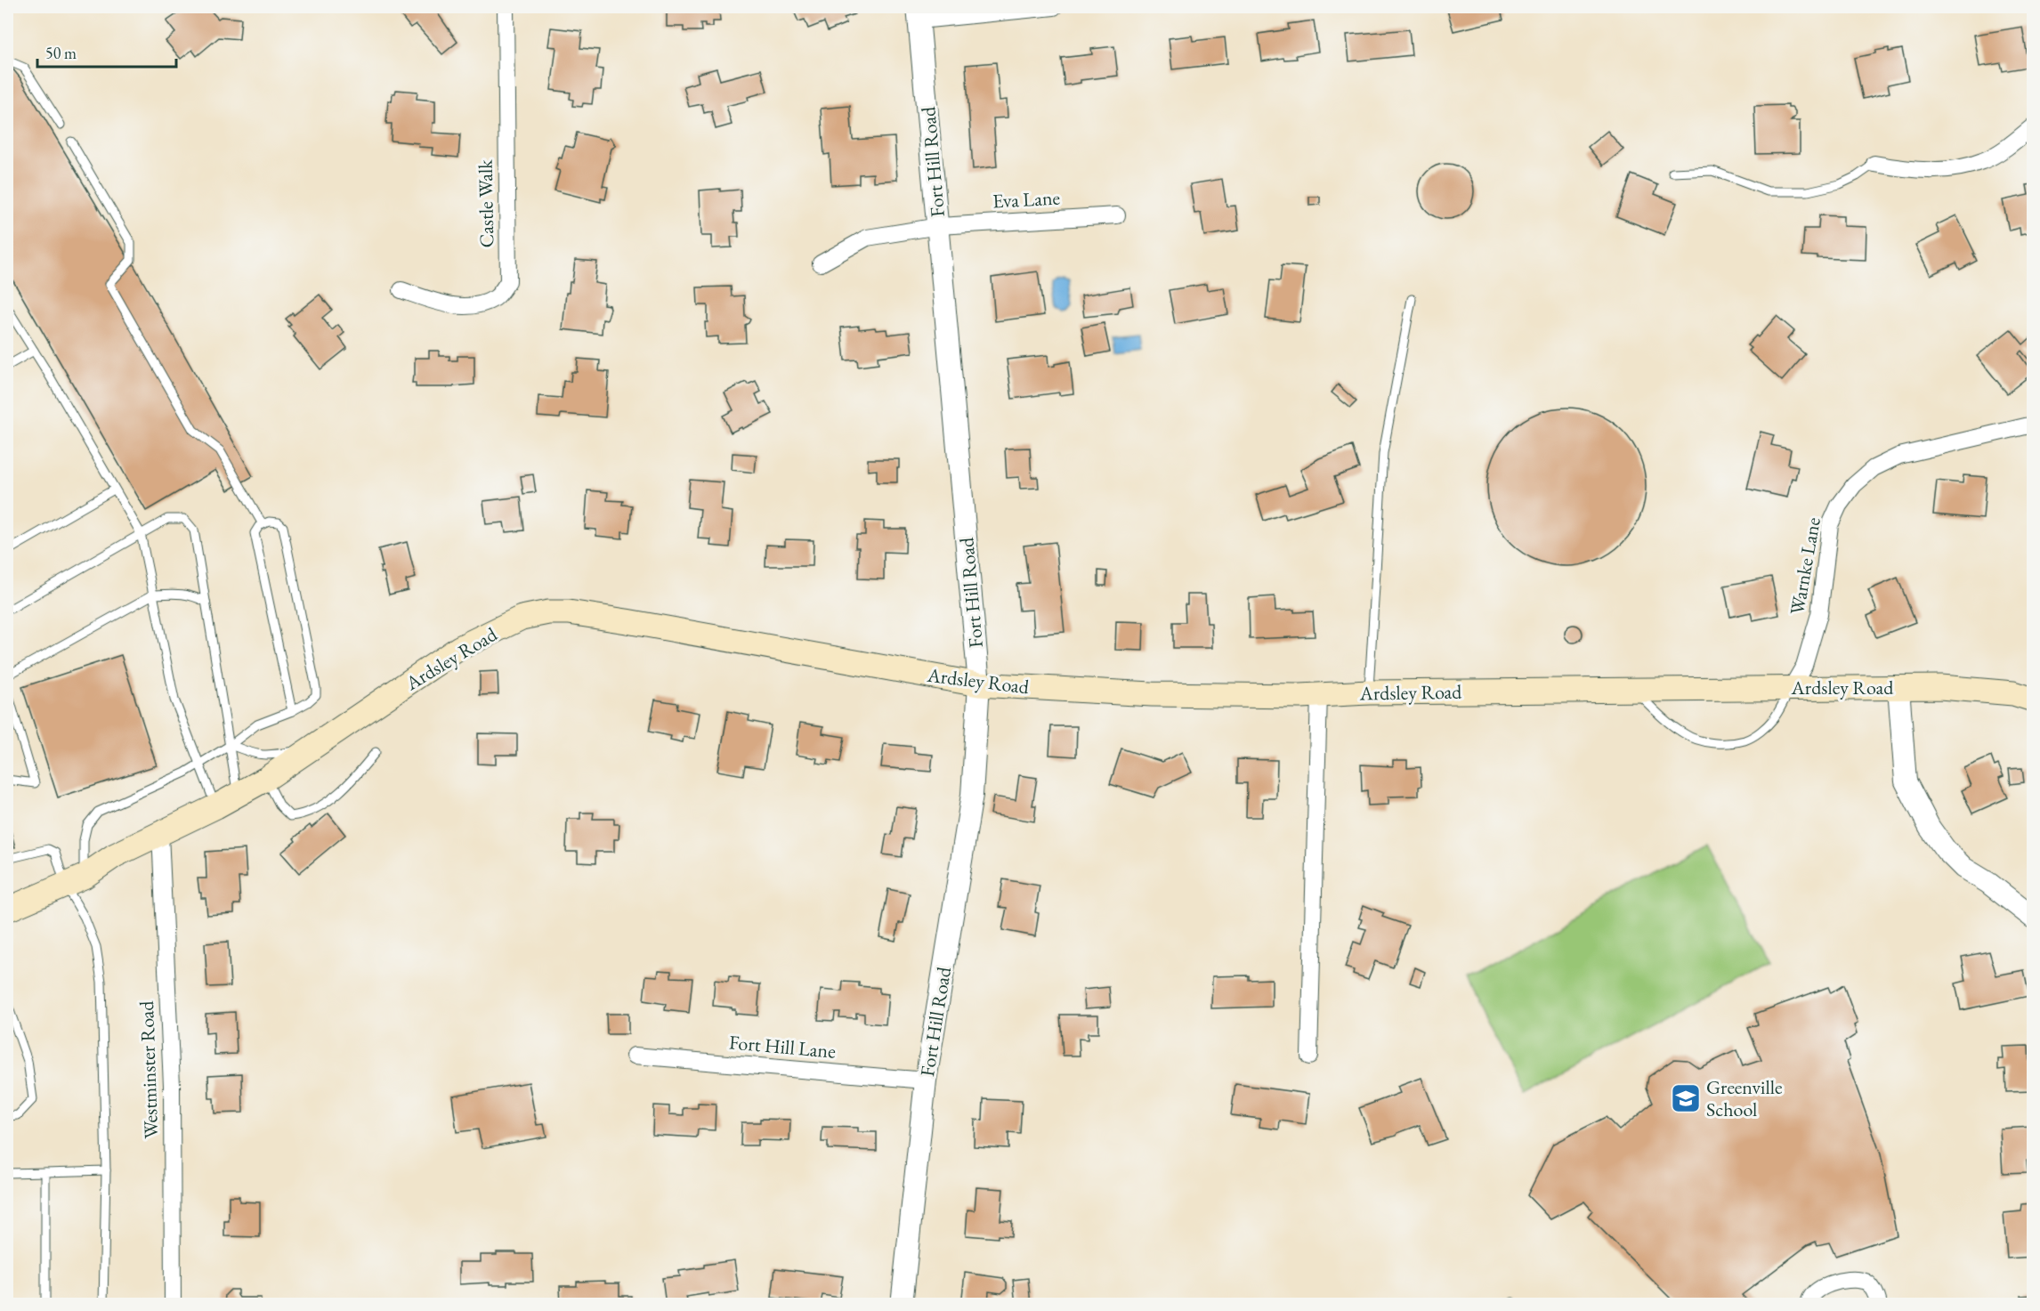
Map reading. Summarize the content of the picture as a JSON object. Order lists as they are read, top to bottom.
{
  "streets": {
    "main road": ["Ardsley Road"],
    "street": [
      "Fort Hill Road",
      "Eva Lane",
      "Castle Walk",
      "Warnke Lane",
      "Fort Hill Lane",
      "Westminster Road"
    ]
  },
  "crossings": [
    ["Fort Hill Road", "Eva Lane"],
    ["Fort Hill Road", "Ardsley Road"],
    ["Fort Hill Road", "Fort Hill Lane"],
    ["Warnke Lane", "Ardsley Road"],
    ["Ardsley Road", "Westminster Road"]
  ],
  "places": {
    "school or university": ["Greenville School"]
  },
  "scale_bar": "50 m"
}
